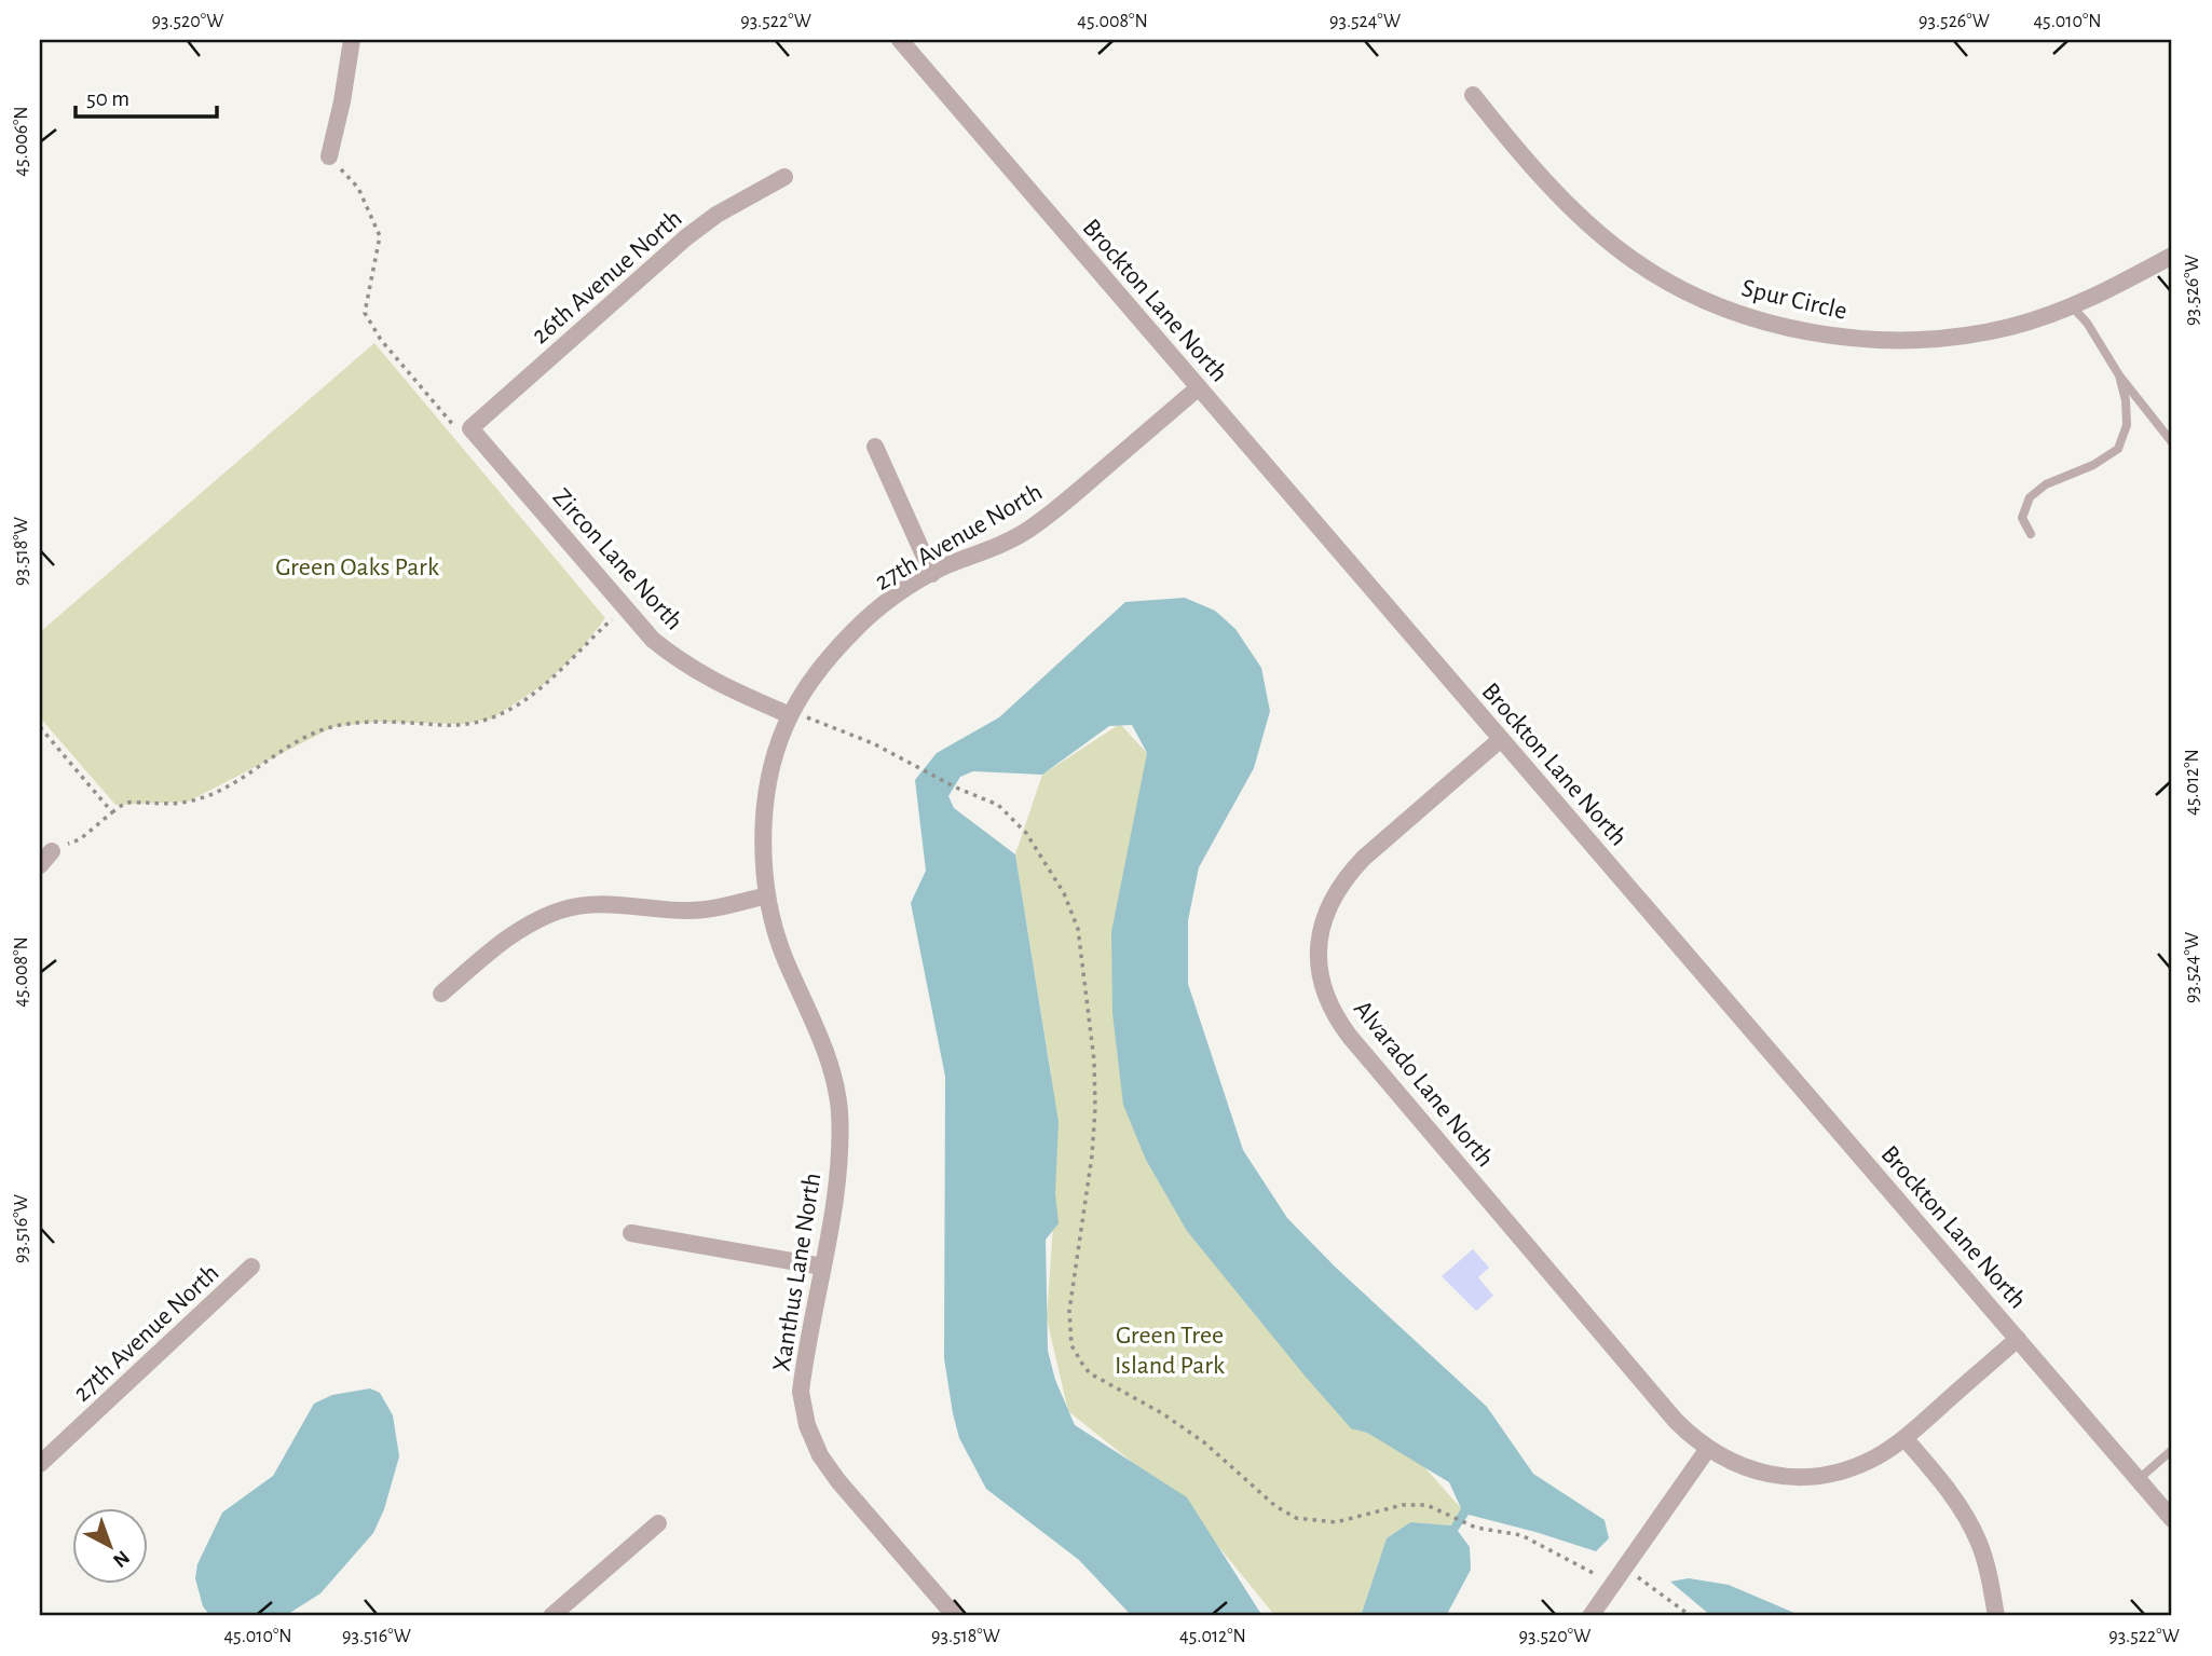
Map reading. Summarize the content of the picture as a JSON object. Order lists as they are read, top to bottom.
{
  "streets": {
    "street": [
      "26th Avenue North",
      "Spur Circle",
      "Brockton Lane North",
      "27th Avenue North",
      "Zircon Lane North",
      "Alvarado Lane North",
      "Xanthus Lane North"
    ]
  },
  "crossings": [
    ["26th Avenue North", "Zircon Lane North"],
    ["Brockton Lane North", "27th Avenue North"],
    ["Brockton Lane North", "Alvarado Lane North"],
    ["27th Avenue North", "Zircon Lane North"],
    ["27th Avenue North", "Xanthus Lane North"]
  ],
  "parks": ["Green Oaks Park", "Green Tree Island Park"],
  "scale_bar": "50 m",
  "north": "bottom right",
  "coordinates": [
    "93.520°W",
    "93.522°W",
    "45.008°N",
    "93.524°W",
    "93.526°W",
    "45.010°N",
    "45.006°N",
    "93.518°W",
    "45.012°N",
    "93.516°W"
  ]
}
